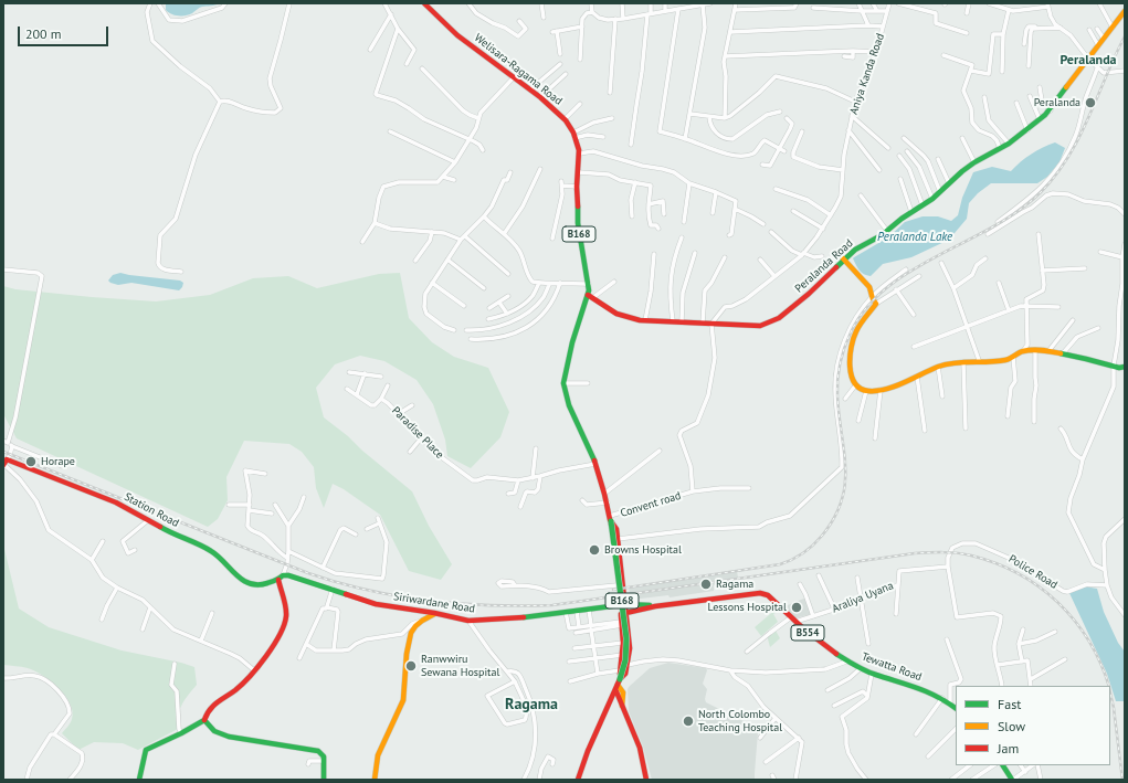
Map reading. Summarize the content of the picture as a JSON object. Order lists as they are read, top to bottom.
{
  "streets": {
    "main road": [
      "Welisara-Ragama Road",
      "B168",
      "Peralanda Road",
      "Station Road",
      "Siriwardane Road",
      "B554",
      "Tewatta Road"
    ],
    "street": [
      "Aniya Kanda Road",
      "Paradise Place",
      "Convent road",
      "Police Road",
      "Araliya Uyana"
    ]
  },
  "crossings": [
    ["Welisara-Ragama Road", "B168"],
    ["Welisara-Ragama Road", "Peralanda Road"],
    ["Welisara-Ragama Road", "Paradise Place"],
    ["Welisara-Ragama Road", "Convent road"],
    ["Aniya Kanda Road", "Peralanda Road"],
    ["Aniya Kanda Road", "Convent road"],
    ["B168", "Convent road"],
    ["B168", "Siriwardane Road"],
    ["B168", "Tewatta Road"],
    ["Peralanda Road", "Convent road"],
    ["Police Road", "Araliya Uyana"],
    ["Araliya Uyana", "Tewatta Road"],
    ["Siriwardane Road", "Tewatta Road"]
  ],
  "districts": ["Peralanda", "Ragama"],
  "water": ["Peralanda Lake"],
  "places": [
    "Peralanda",
    "Horape",
    "Browns Hospital",
    "Ragama",
    "Lessons Hospital",
    "Ranwwiru Sewana Hospital",
    "North Colombo Teaching Hospital"
  ],
  "legend": ["Fast", "Slow", "Jam"],
  "scale_bar": "200 m"
}
